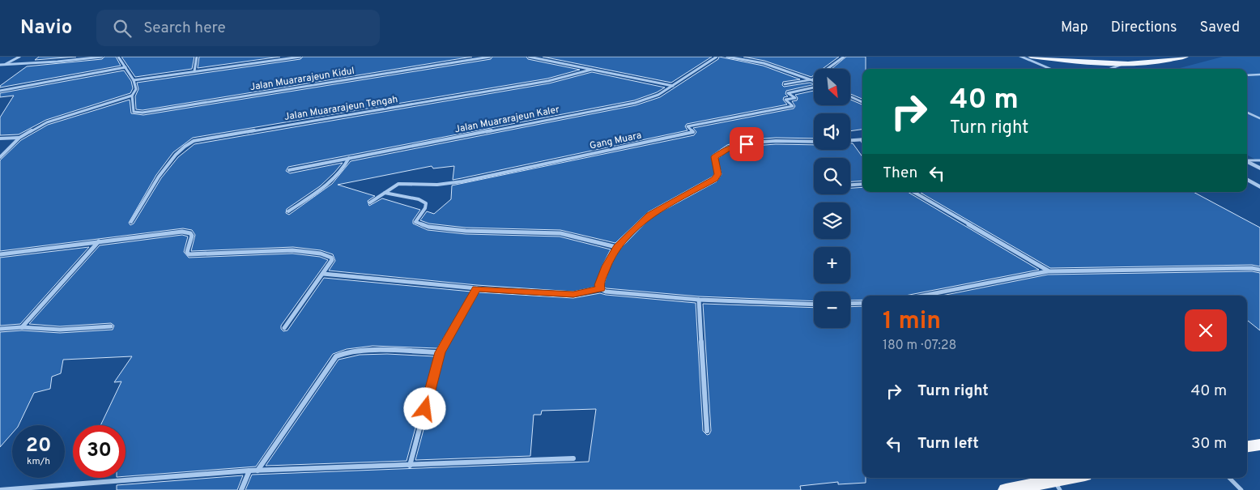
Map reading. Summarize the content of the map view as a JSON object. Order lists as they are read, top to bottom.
{
  "streets": {
    "street": [
      "Jalan Muararajeun Kidul",
      "Jalan Muararajeun Tengah",
      "Jalan Muararajeun Kaler",
      "Gang Muara"
    ]
  },
  "north": "bottom right",
  "page": {
    "header": "Navio",
    "search": "Search here",
    "nav": ["Map", "Directions", "Saved"],
    "map_buttons": ["+", "−"],
    "turn": ["40 m", "Turn right"],
    "then": "Then",
    "heading": ["1 min", "180 m · 07:28"],
    "list": [
      {
        "name": "Turn right",
        "value": "40 m"
      },
      {
        "name": "Turn left",
        "value": "30 m"
      }
    ],
    "speed": "20 km/h",
    "limit": "30"
  }
}
